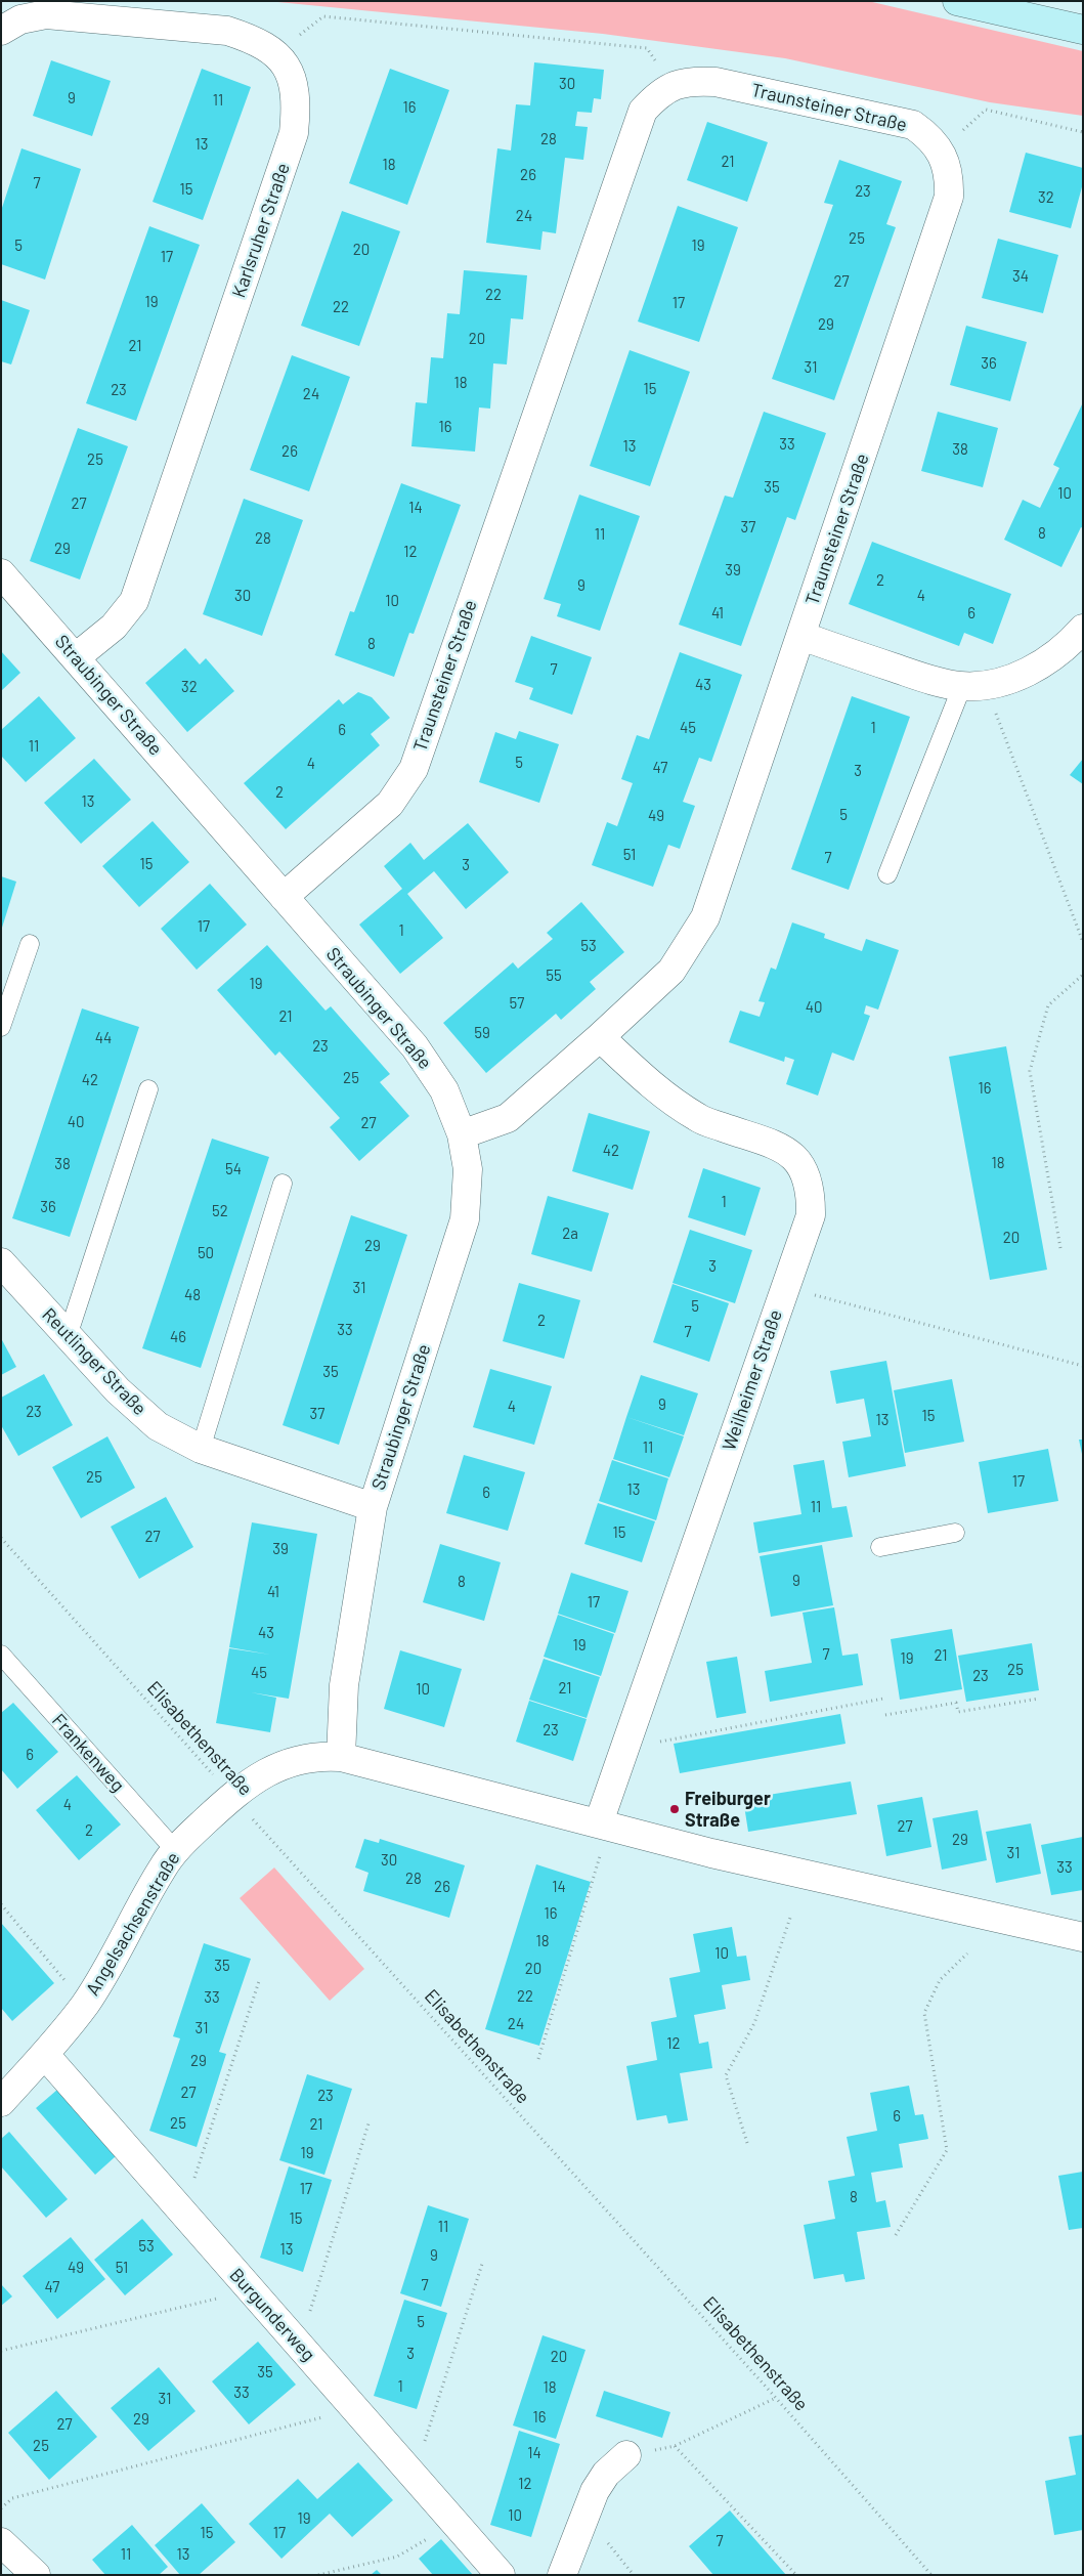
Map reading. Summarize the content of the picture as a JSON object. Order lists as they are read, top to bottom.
{
  "streets": {
    "street": [
      "Traunsteiner Straße",
      "Karlsruher Straße",
      "Straubinger Straße",
      "Reutlinger Straße",
      "Weilheimer Straße",
      "Angelsachsenstraße",
      "Burgunderweg"
    ],
    "lane": ["Frankenweg"],
    "path": ["Elisabethenstraße"]
  },
  "crossings": [
    ["Traunsteiner Straße", "Straubinger Straße"],
    ["Traunsteiner Straße", "Weilheimer Straße"],
    ["Karlsruher Straße", "Straubinger Straße"],
    ["Straubinger Straße", "Reutlinger Straße"],
    ["Straubinger Straße", "Angelsachsenstraße"],
    ["Elisabethenstraße", "Angelsachsenstraße"],
    ["Frankenweg", "Angelsachsenstraße"],
    ["Angelsachsenstraße", "Burgunderweg"]
  ],
  "places": ["Freiburger Straße"],
  "house_numbers": [
    "30",
    "9",
    "11",
    "16",
    "28",
    "13",
    "21",
    "18",
    "26",
    "7",
    "15",
    "23",
    "32",
    "24",
    "25",
    "5",
    "19",
    "20",
    "17",
    "34",
    "27",
    "22",
    "19",
    "17",
    "22",
    "29",
    "20",
    "21",
    "36",
    "31",
    "18",
    "15",
    "23",
    "24",
    "16",
    "33",
    "13",
    "38",
    "26",
    "25",
    "35",
    "10",
    "27",
    "14",
    "37",
    "8",
    "11",
    "28",
    "29",
    "12",
    "39",
    "2",
    "9",
    "30",
    "4",
    "10",
    "41",
    "6",
    "8",
    "7",
    "43",
    "32",
    "45",
    "1",
    "6",
    "11",
    "5",
    "4",
    "47",
    "3",
    "2",
    "13",
    "5",
    "49",
    "51",
    "7",
    "15",
    "3",
    "17",
    "1",
    "53",
    "55",
    "19",
    "57",
    "40",
    "21",
    "59",
    "44",
    "23",
    "25",
    "42",
    "16",
    "40",
    "27",
    "42",
    "18",
    "38",
    "54",
    "1",
    "36",
    "52",
    "2a",
    "20",
    "29",
    "50",
    "3",
    "31",
    "48",
    "5",
    "2",
    "33",
    "7",
    "46",
    "35",
    "9",
    "4",
    "23",
    "37",
    "15",
    "13",
    "11",
    "25",
    "17",
    "13",
    "6",
    "11",
    "15",
    "27",
    "39",
    "9",
    "8",
    "41",
    "17",
    "43",
    "19",
    "7",
    "21",
    "19",
    "25",
    "45",
    "23",
    "21",
    "10",
    "23",
    "6",
    "4",
    "27",
    "2",
    "29",
    "31",
    "30",
    "33",
    "28",
    "26",
    "14",
    "16",
    "18",
    "10",
    "35",
    "20",
    "22",
    "33",
    "24",
    "31",
    "12",
    "29",
    "27",
    "23",
    "6",
    "25",
    "21",
    "19",
    "17",
    "8",
    "15",
    "11",
    "53",
    "13",
    "9",
    "49",
    "51",
    "7",
    "47",
    "5",
    "3",
    "20",
    "35",
    "1",
    "18",
    "33",
    "31",
    "16",
    "29",
    "27",
    "25",
    "14",
    "12",
    "10",
    "19",
    "15",
    "17",
    "7",
    "11",
    "13"
  ]
}
